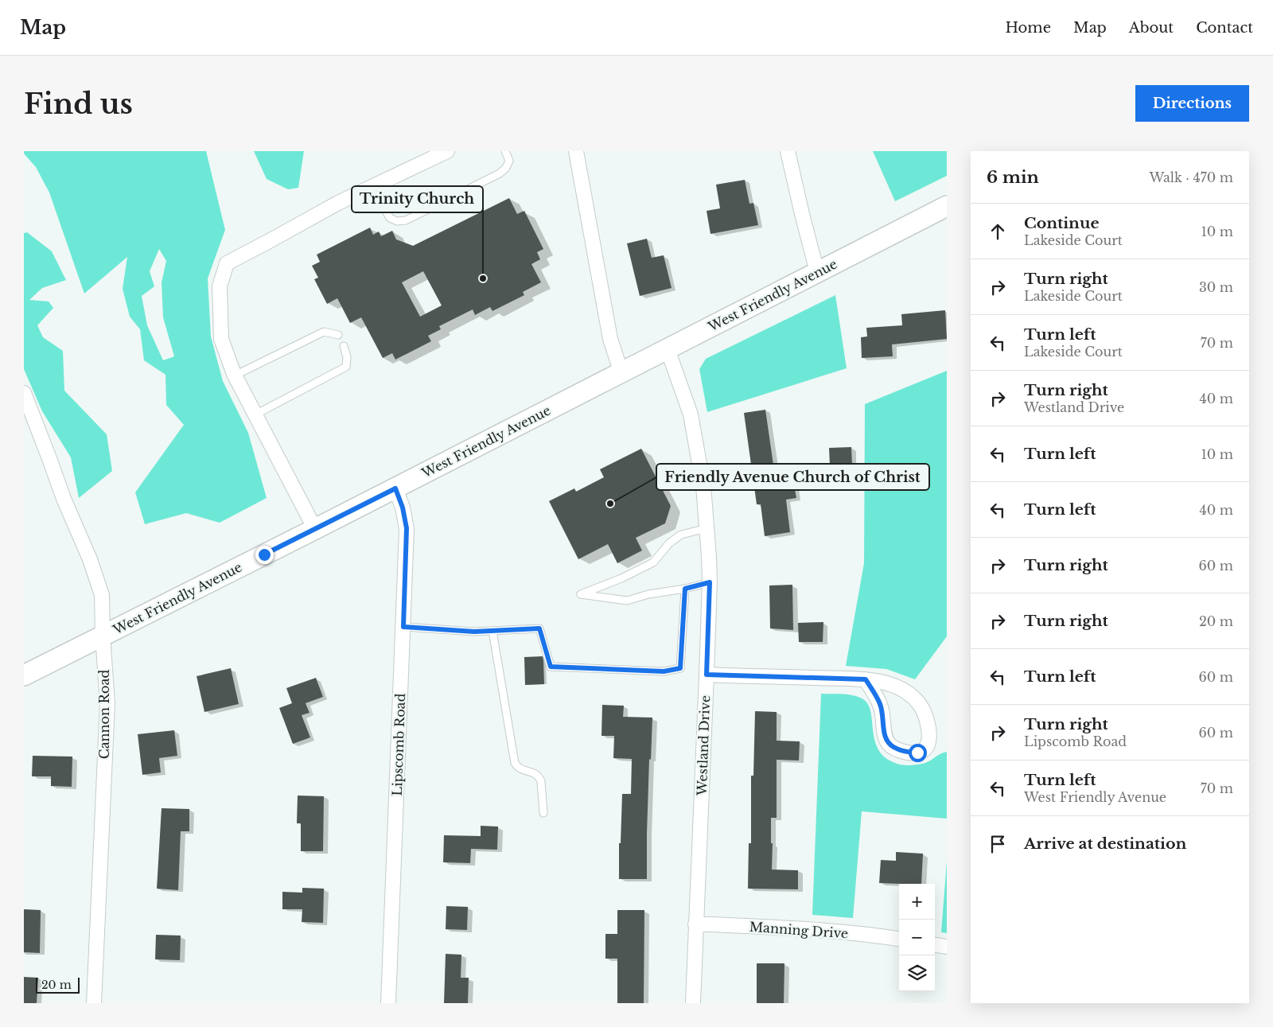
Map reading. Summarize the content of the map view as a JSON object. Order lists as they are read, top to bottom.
{
  "streets": {
    "main road": ["West Friendly Avenue"],
    "street": [
      "Cannon Road",
      "Lipscomb Road",
      "Westland Drive",
      "Manning Drive"
    ]
  },
  "crossings": [
    ["West Friendly Avenue", "Cannon Road"],
    ["West Friendly Avenue", "Lipscomb Road"],
    ["West Friendly Avenue", "Westland Drive"],
    ["Westland Drive", "Manning Drive"]
  ],
  "places": ["Trinity Church", "Friendly Avenue Church of Christ"],
  "scale_bar": "20 m",
  "page": {
    "header": "Map",
    "nav": [
      "Home",
      "Map",
      "About",
      "Contact"
    ],
    "buttons": "Directions",
    "title": "Find us",
    "heading": ["6 min", "Walk · 470 m"],
    "list": [
      ["Continue", "Lakeside Court", "10 m"],
      ["Turn right", "Lakeside Court", "30 m"],
      ["Turn left", "Lakeside Court", "70 m"],
      ["Turn right", "Westland Drive", "40 m"],
      ["Turn left", "10 m"],
      ["Turn left", "40 m"],
      ["Turn right", "60 m"],
      ["Turn right", "20 m"],
      ["Turn left", "60 m"],
      ["Turn right", "Lipscomb Road", "60 m"],
      ["Turn left", "West Friendly Avenue", "70 m"],
      "Arrive at destination"
    ],
    "map_buttons": ["+", "−"],
    "scale": "20 m"
  }
}
